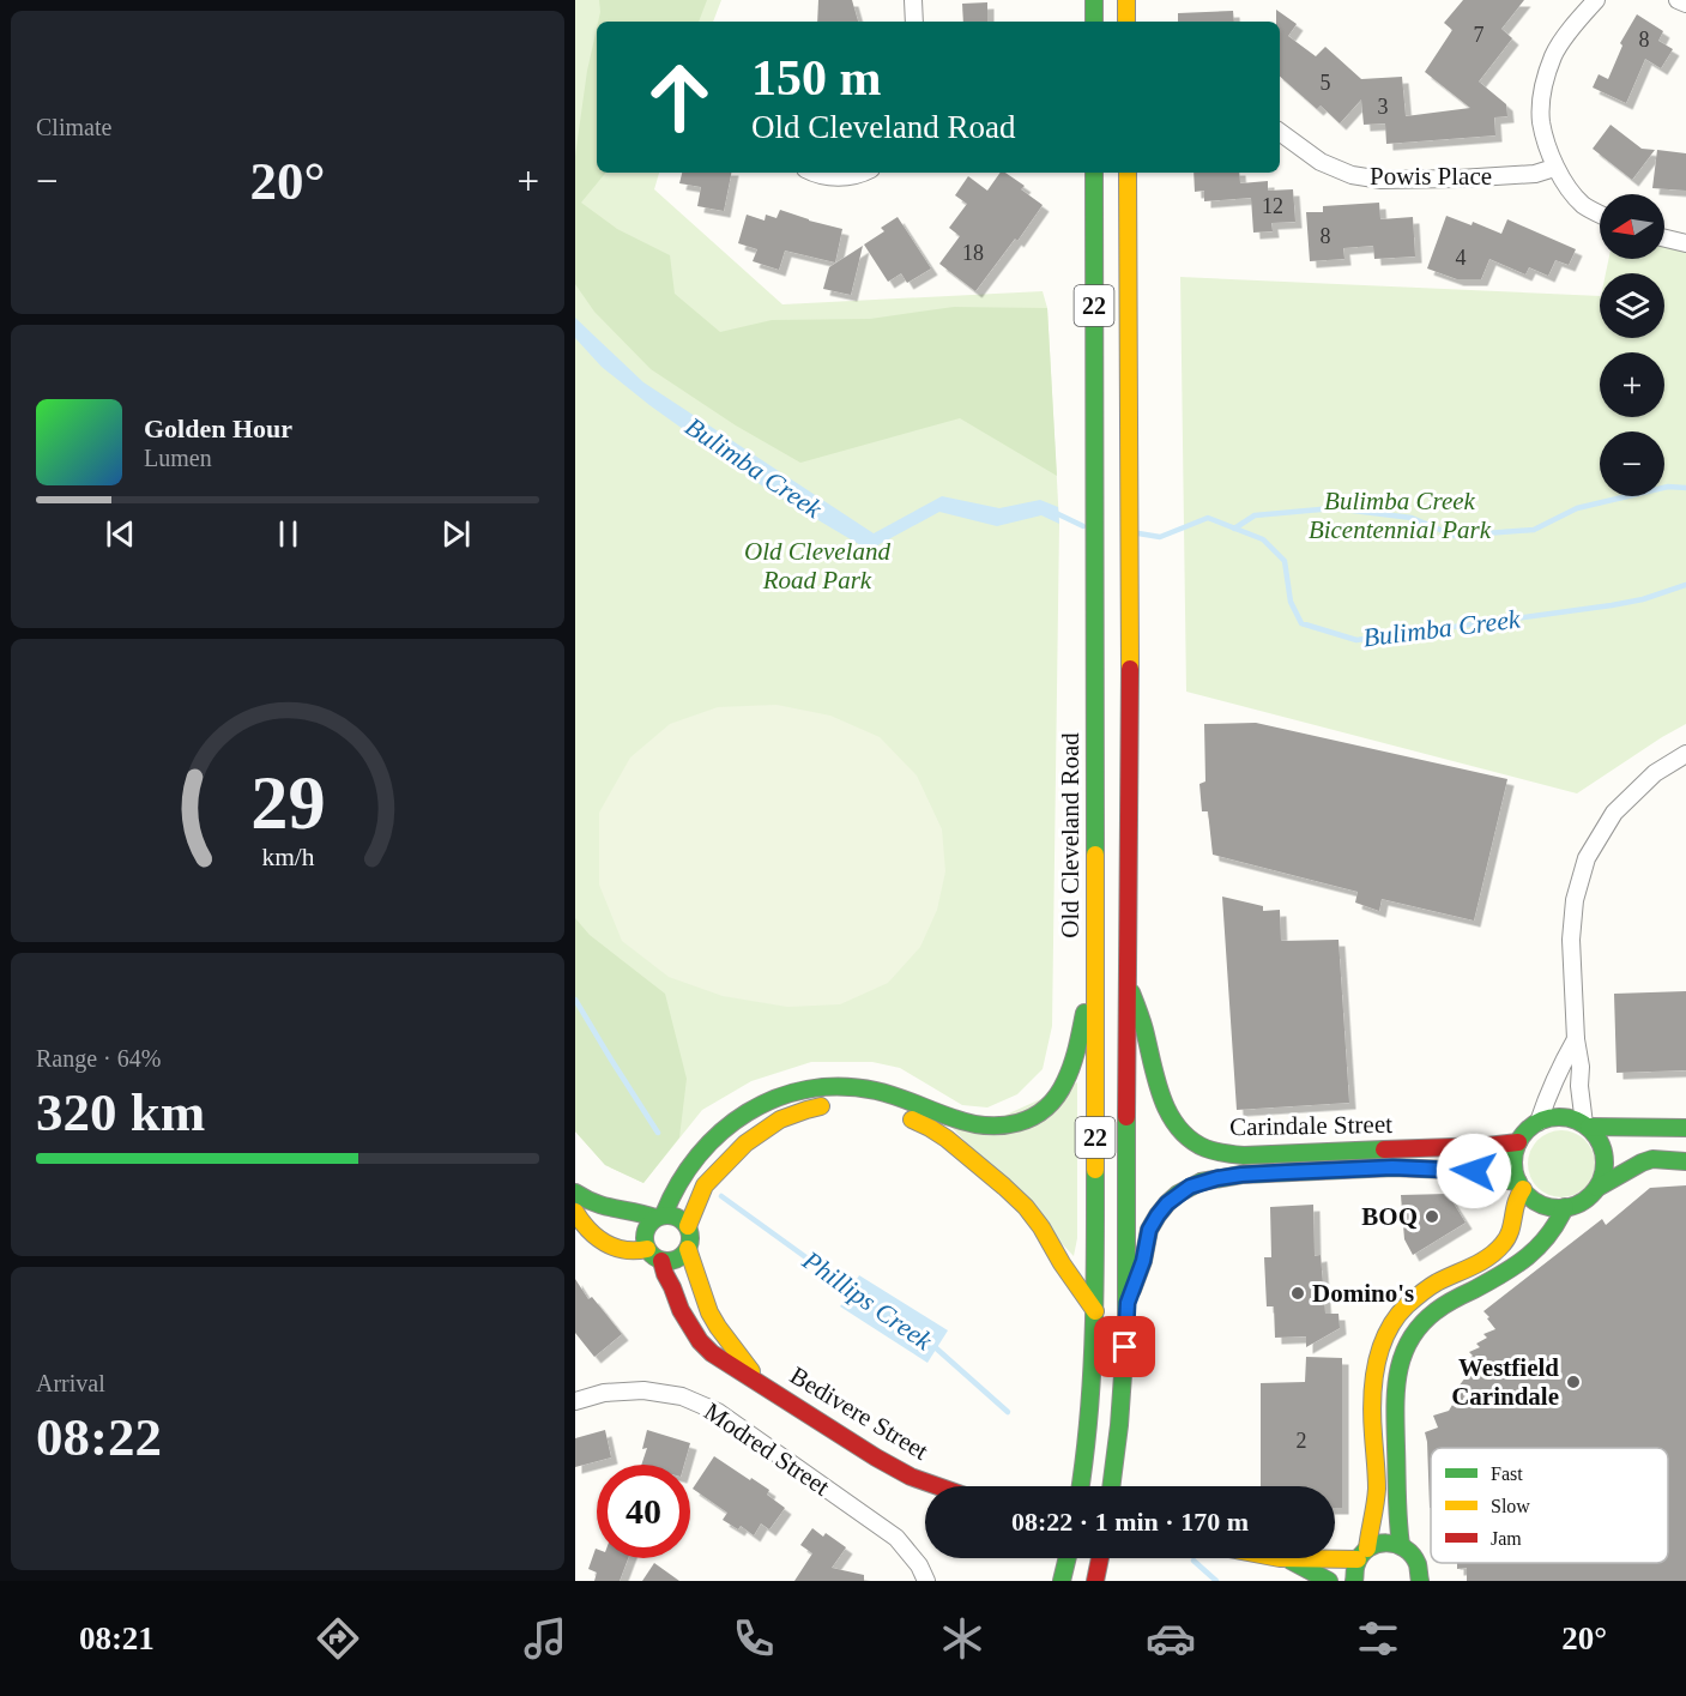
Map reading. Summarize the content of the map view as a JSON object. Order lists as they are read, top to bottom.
{
  "streets": {
    "main road": [
      "22",
      "Old Cleveland Road",
      "Carindale Street",
      "Bedivere Street"
    ],
    "street": ["Powis Place", "Modred Street"]
  },
  "crossings": [
    ["22", "Carindale Street"]
  ],
  "water": ["Bulimba Creek", "Phillips Creek"],
  "parks": ["Bulimba Creek Bicentennial Park", "Old Cleveland Road Park"],
  "places": ["BOQ", "Domino's", "Westfield Carindale"],
  "house_numbers": [
    "7",
    "8",
    "5",
    "3",
    "12",
    "8",
    "18",
    "4",
    "2"
  ],
  "legend": ["Fast", "Slow", "Jam"],
  "north": "left",
  "page": {
    "tile": [
      "Climate",
      ["Range · 64%", "320 km"],
      ["Arrival", "08:22"]
    ],
    "turn": ["150 m", "Old Cleveland Road"],
    "heat": ["−", "20°", "+"],
    "map_buttons": ["+", "−"],
    "song": ["Golden Hour", "Lumen"],
    "limit": "40",
    "trip": "08:22 · 1 min · 170 m",
    "tabs": ["08:21", "20°"],
    "gauge": ["29", "km/h"]
  }
}
